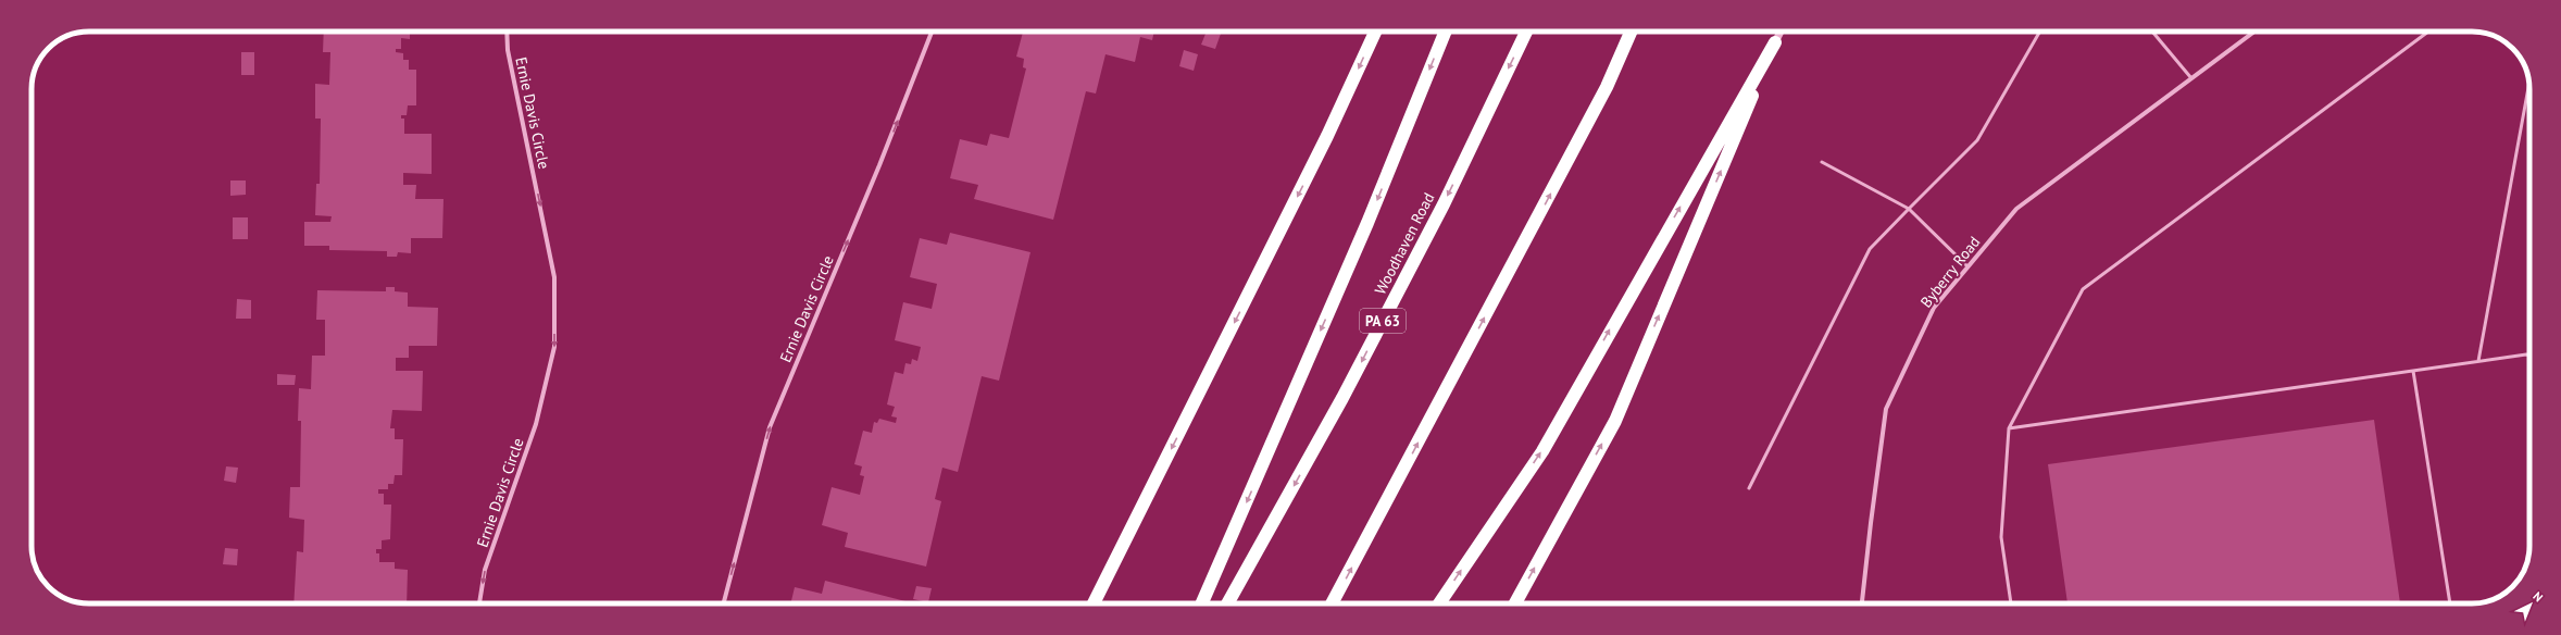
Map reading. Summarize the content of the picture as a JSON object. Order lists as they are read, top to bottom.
{
  "streets": {
    "highway": ["Woodhaven Road", "PA 63"],
    "street": ["Ernie Davis Circle", "Byberry Road"]
  },
  "north": "top right"
}
